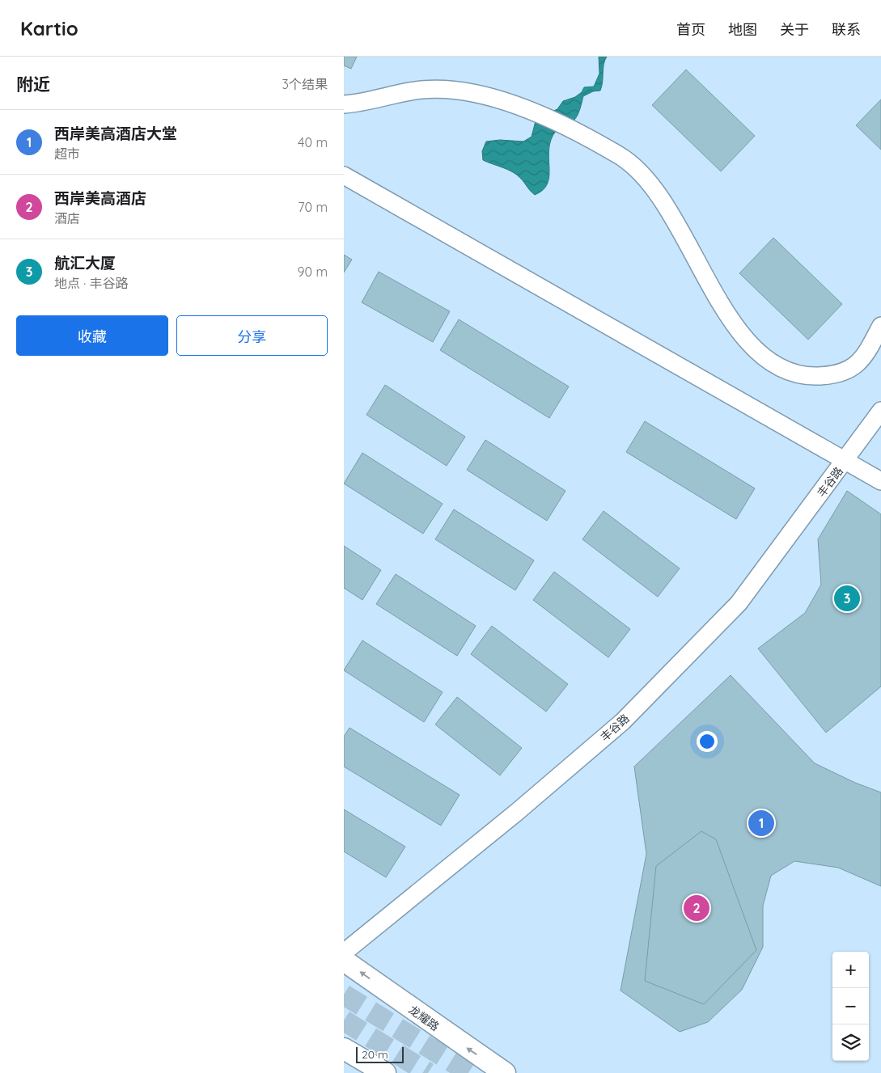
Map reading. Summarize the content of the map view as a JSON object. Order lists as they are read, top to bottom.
{
  "streets": {
    "main road": ["龙耀路"],
    "street": ["丰谷路"]
  },
  "one_way": ["龙耀路"],
  "scale_bar": "20 m",
  "page": {
    "header": "Kartio",
    "nav": [
      "首页",
      "地图",
      "关于",
      "联系"
    ],
    "heading": ["附近", "3个结果"],
    "list": [
      {
        "mark": "1",
        "name": "西岸美高酒店大堂",
        "note": "超市",
        "value": "40 m"
      },
      {
        "mark": "2",
        "name": "西岸美高酒店",
        "note": "酒店",
        "value": "70 m"
      },
      {
        "mark": "3",
        "name": "航汇大厦",
        "note": "地点 · 丰谷路",
        "value": "90 m"
      }
    ],
    "buttons": ["收藏", "分享"],
    "pins": ["3", "1", "2"],
    "map_buttons": ["+", "−"],
    "scale": "20 m"
  }
}
